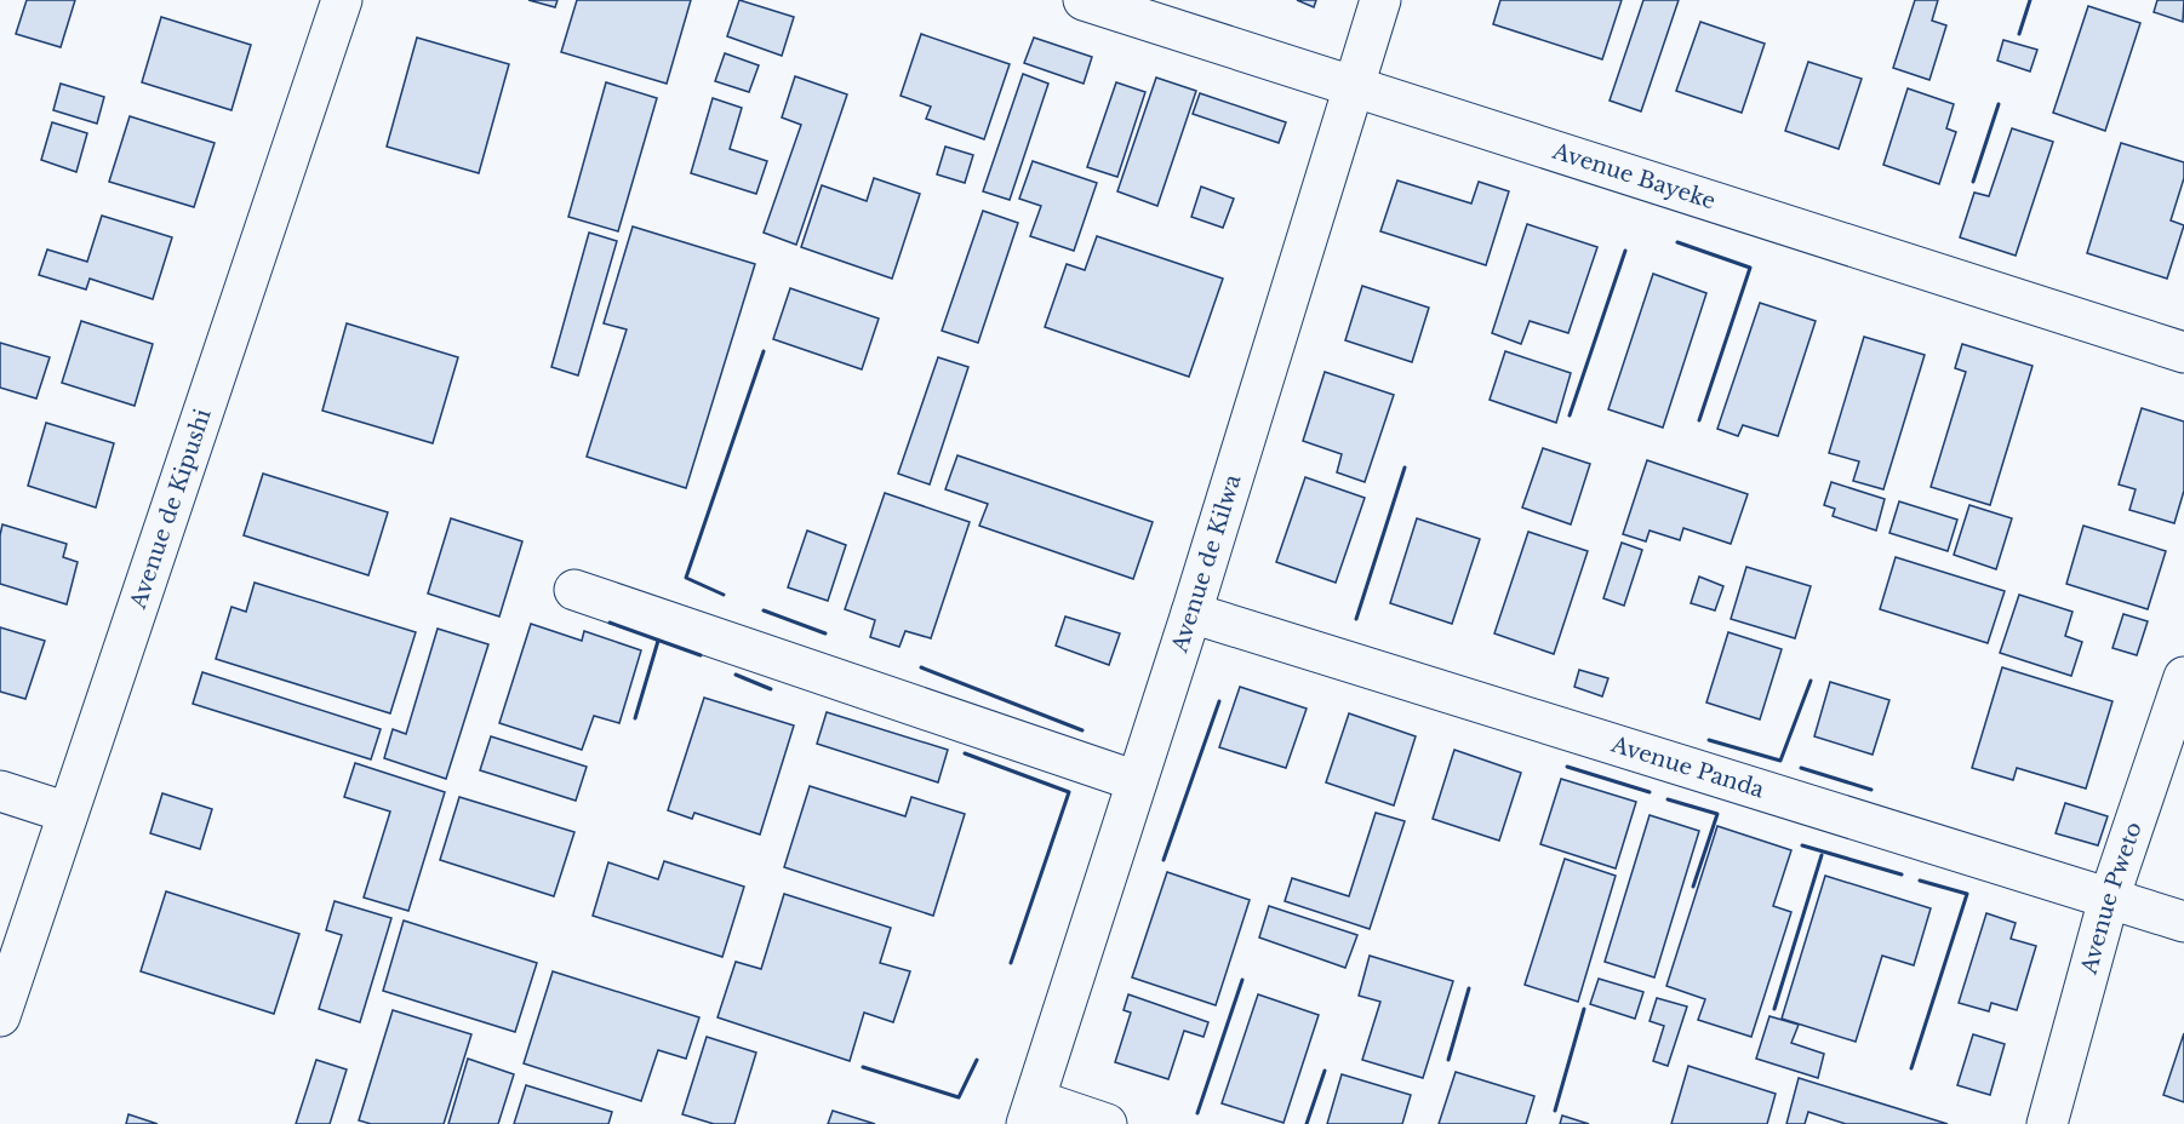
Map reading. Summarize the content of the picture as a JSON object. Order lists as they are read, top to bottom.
{
  "streets": {
    "street": [
      "Avenue Bayeke",
      "Avenue de Kipushi",
      "Avenue de Kilwa",
      "Avenue Panda",
      "Avenue Pweto"
    ]
  },
  "crossings": [
    ["Avenue Bayeke", "Avenue de Kilwa"],
    ["Avenue de Kilwa", "Avenue Panda"],
    ["Avenue Panda", "Avenue Pweto"]
  ]
}
